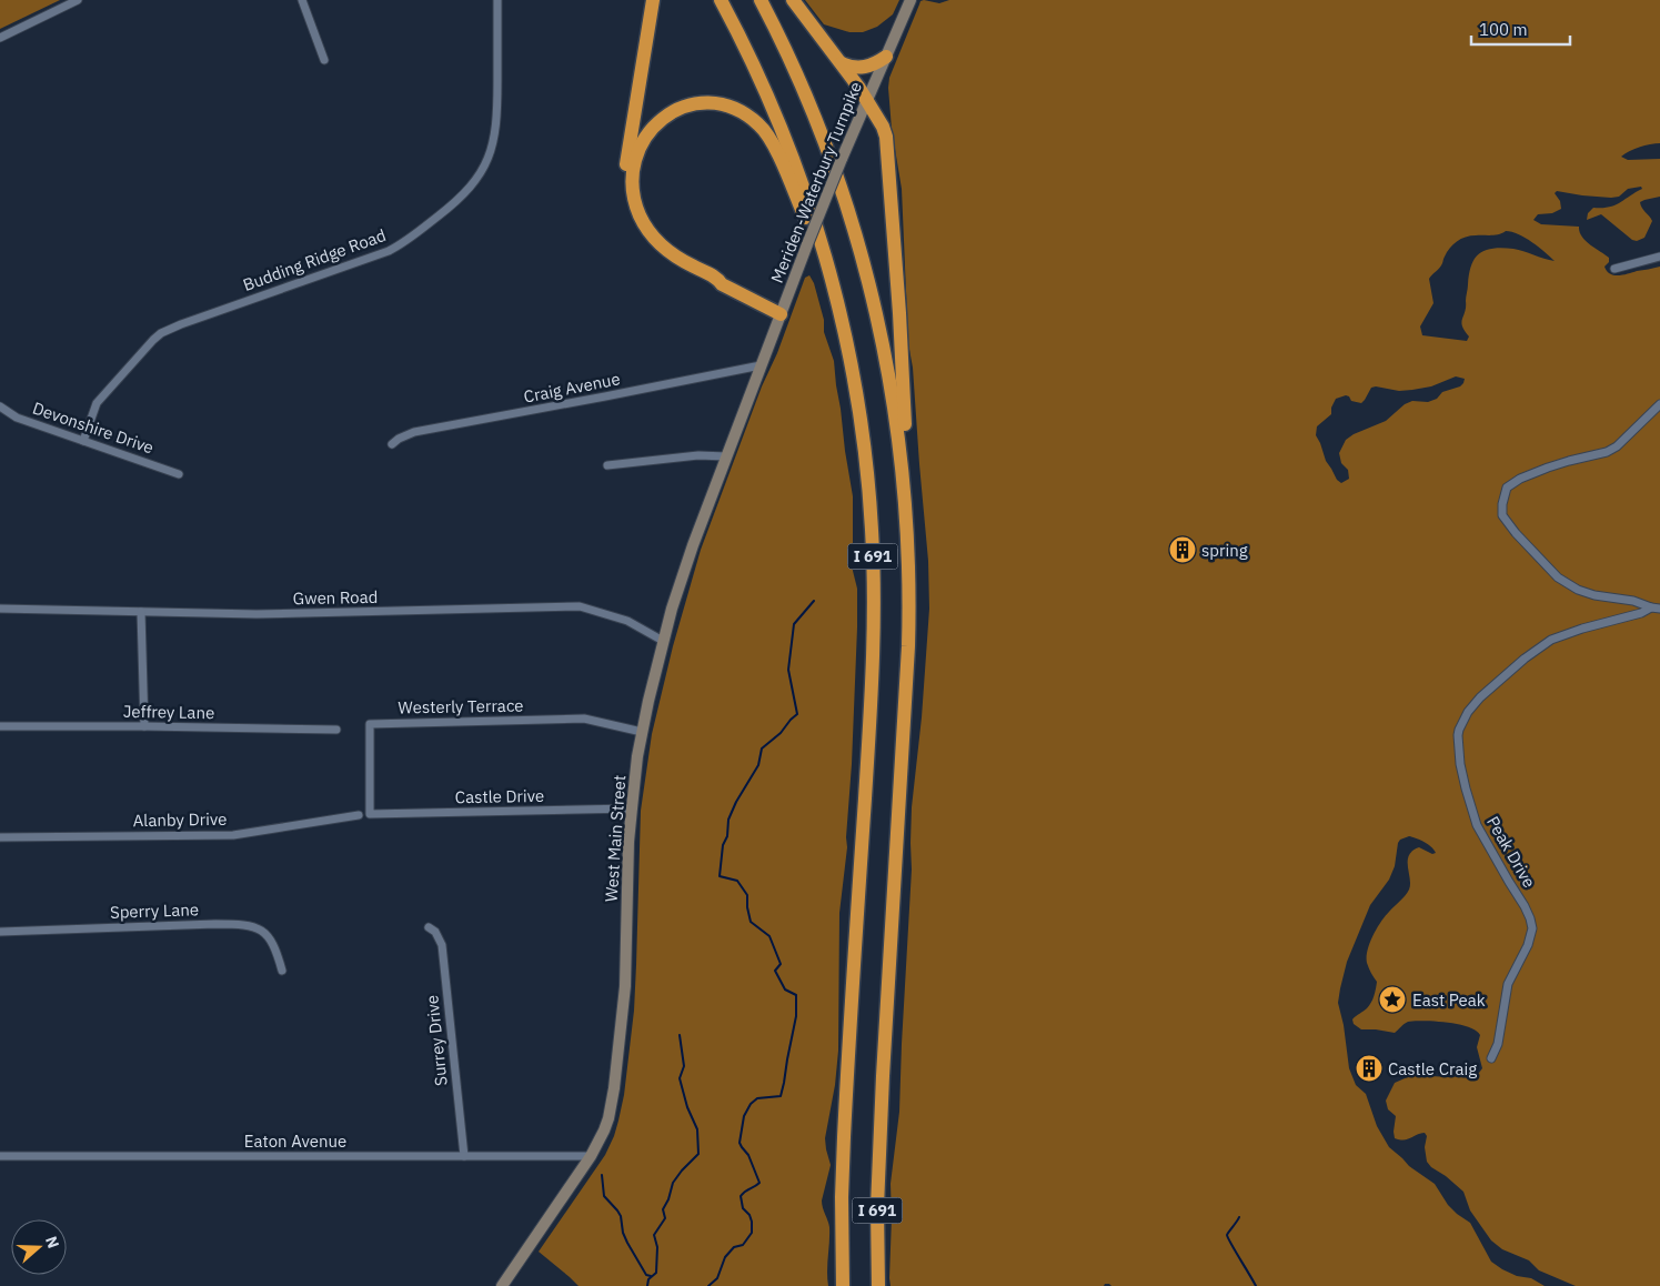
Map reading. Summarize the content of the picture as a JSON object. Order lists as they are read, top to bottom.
{
  "streets": {
    "highway": ["I 691"],
    "main road": ["Meriden-Waterbury Turnpike", "West Main Street"],
    "street": [
      "Budding Ridge Road",
      "Craig Avenue",
      "Devonshire Drive",
      "Gwen Road",
      "Westerly Terrace",
      "Jeffrey Lane",
      "Castle Drive",
      "Alanby Drive",
      "Peak Drive",
      "Sperry Lane",
      "Surrey Drive",
      "Eaton Avenue"
    ]
  },
  "crossings": [
    ["Meriden-Waterbury Turnpike", "Craig Avenue"],
    ["Meriden-Waterbury Turnpike", "West Main Street"],
    ["Budding Ridge Road", "Devonshire Drive"],
    ["Gwen Road", "West Main Street"],
    ["Westerly Terrace", "Castle Drive"],
    ["Westerly Terrace", "West Main Street"],
    ["Castle Drive", "West Main Street"],
    ["West Main Street", "Eaton Avenue"],
    ["Surrey Drive", "Eaton Avenue"]
  ],
  "places": {
    "building": ["spring", "Castle Craig"],
    "place": ["East Peak"]
  },
  "scale_bar": "100 m",
  "north": "right"
}
